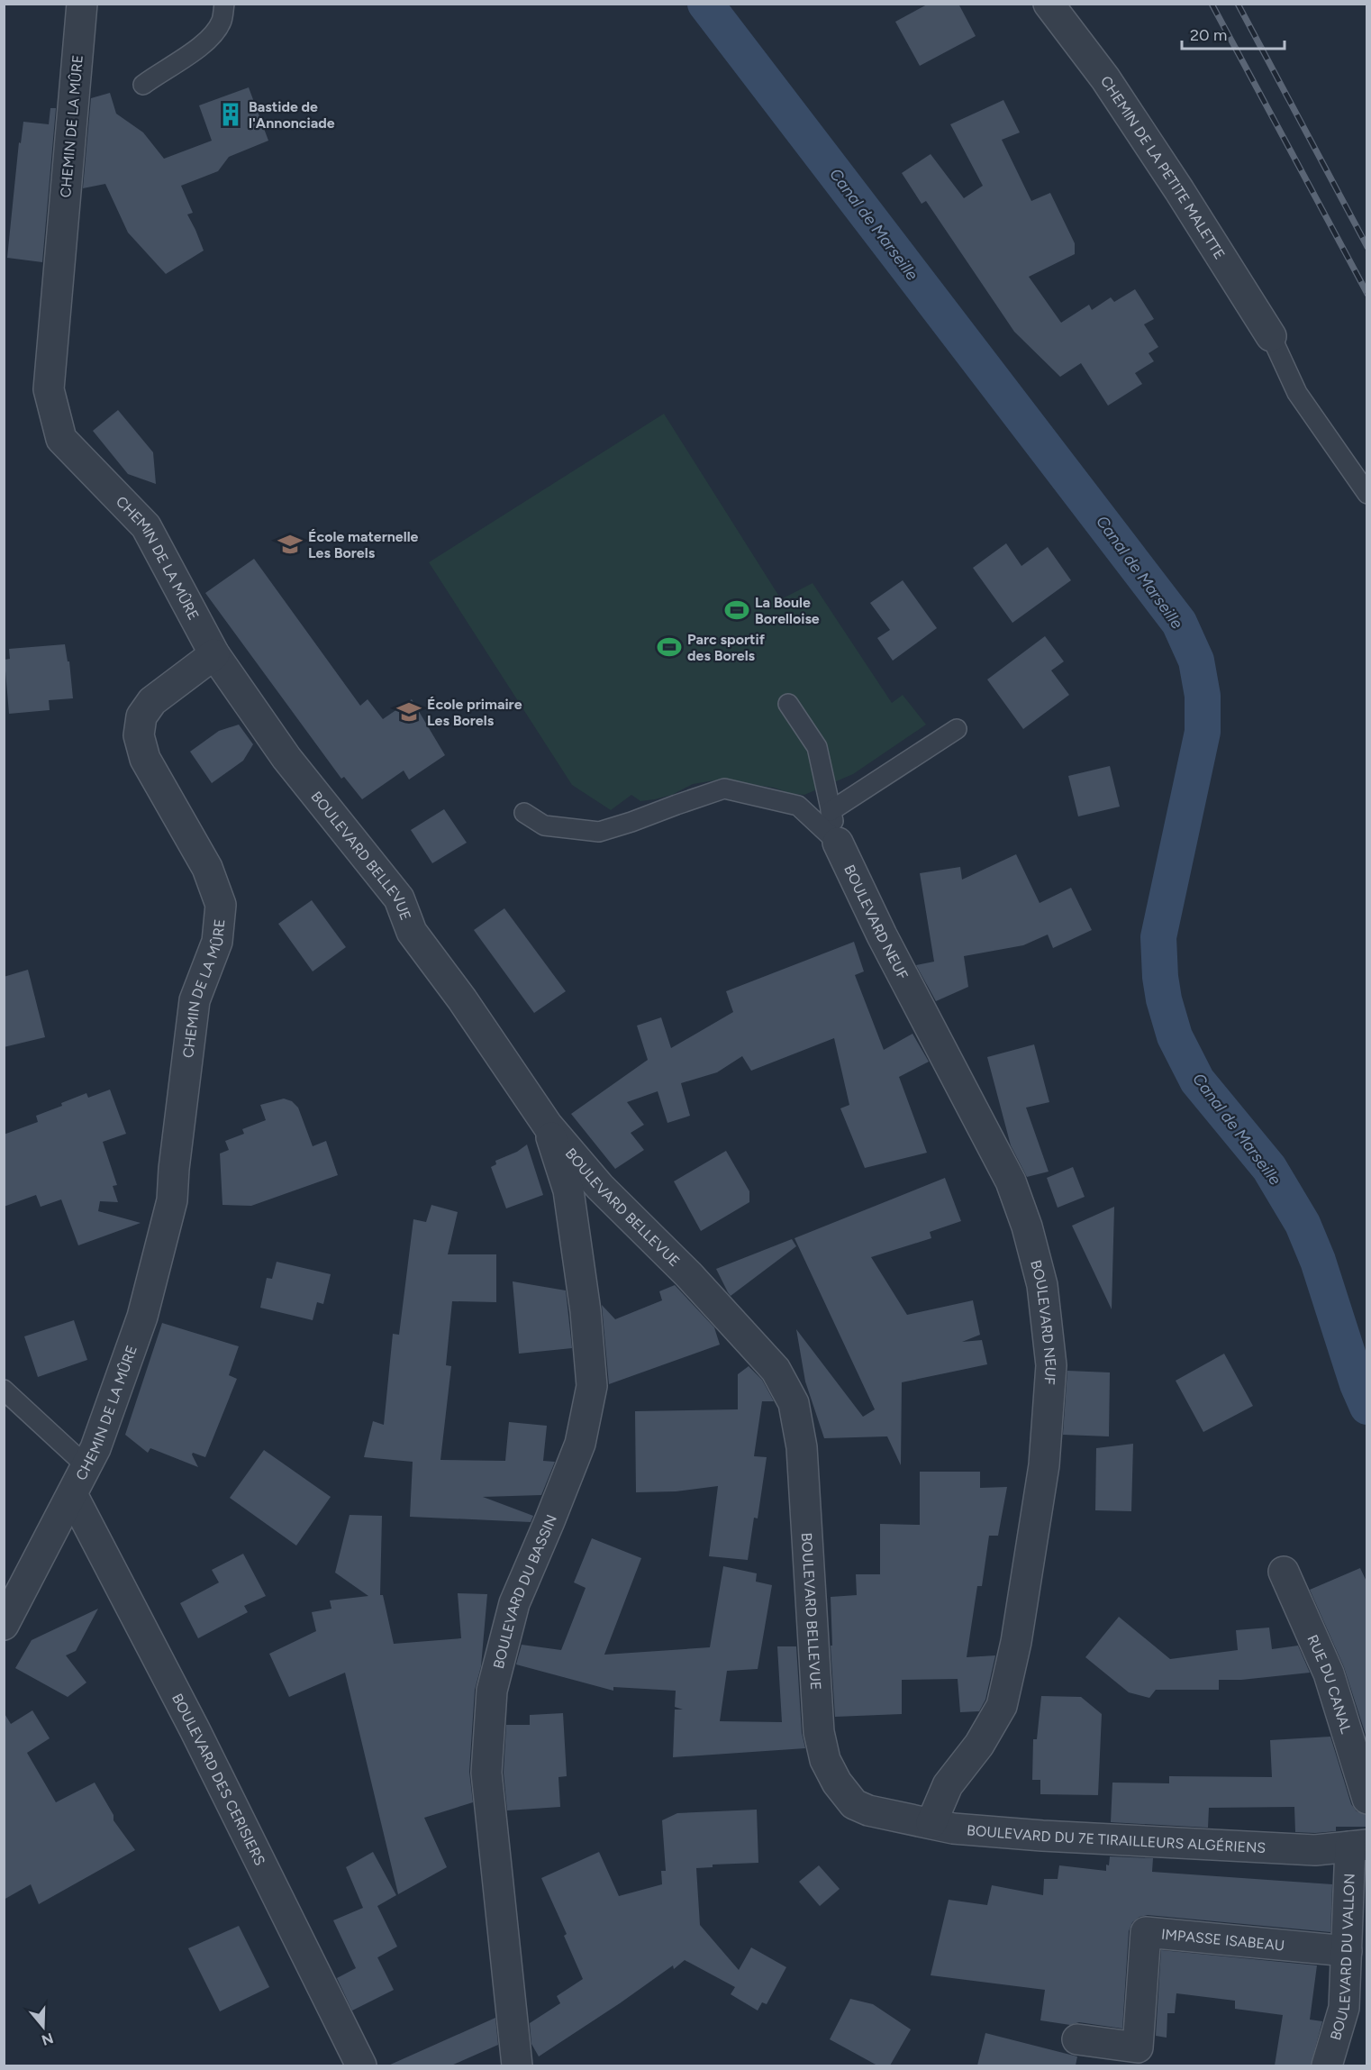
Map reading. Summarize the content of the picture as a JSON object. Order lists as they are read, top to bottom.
{
  "streets": {
    "street": [
      "CHEMIN DE LA MÛRE",
      "CHEMIN DE LA PETITE MALETTE",
      "BOULEVARD BELLEVUE",
      "BOULEVARD NEUF",
      "BOULEVARD DU BASSIN",
      "RUE DU CANAL",
      "BOULEVARD DES CERISIERS",
      "BOULEVARD DU 7E TIRAILLEURS ALGÉRIENS",
      "IMPASSE ISABEAU",
      "BOULEVARD DU VALLON"
    ]
  },
  "crossings": [
    ["CHEMIN DE LA MÛRE", "BOULEVARD BELLEVUE"],
    ["CHEMIN DE LA MÛRE", "BOULEVARD DES CERISIERS"],
    ["BOULEVARD BELLEVUE", "BOULEVARD DU BASSIN"],
    ["BOULEVARD BELLEVUE", "BOULEVARD DU 7E TIRAILLEURS ALGÉRIENS"],
    ["BOULEVARD NEUF", "BOULEVARD DU 7E TIRAILLEURS ALGÉRIENS"],
    ["BOULEVARD DU 7E TIRAILLEURS ALGÉRIENS", "BOULEVARD DU VALLON"],
    ["IMPASSE ISABEAU", "BOULEVARD DU VALLON"]
  ],
  "water": ["Canal de Marseille"],
  "places": {
    "building": ["Bastide de l'Annonciade"],
    "school or university": ["École maternelle Les Borels", "École primaire Les Borels"],
    "sports": ["La Boule Borelloise", "Parc sportif des Borels"]
  },
  "scale_bar": "20 m",
  "north": "bottom"
}
